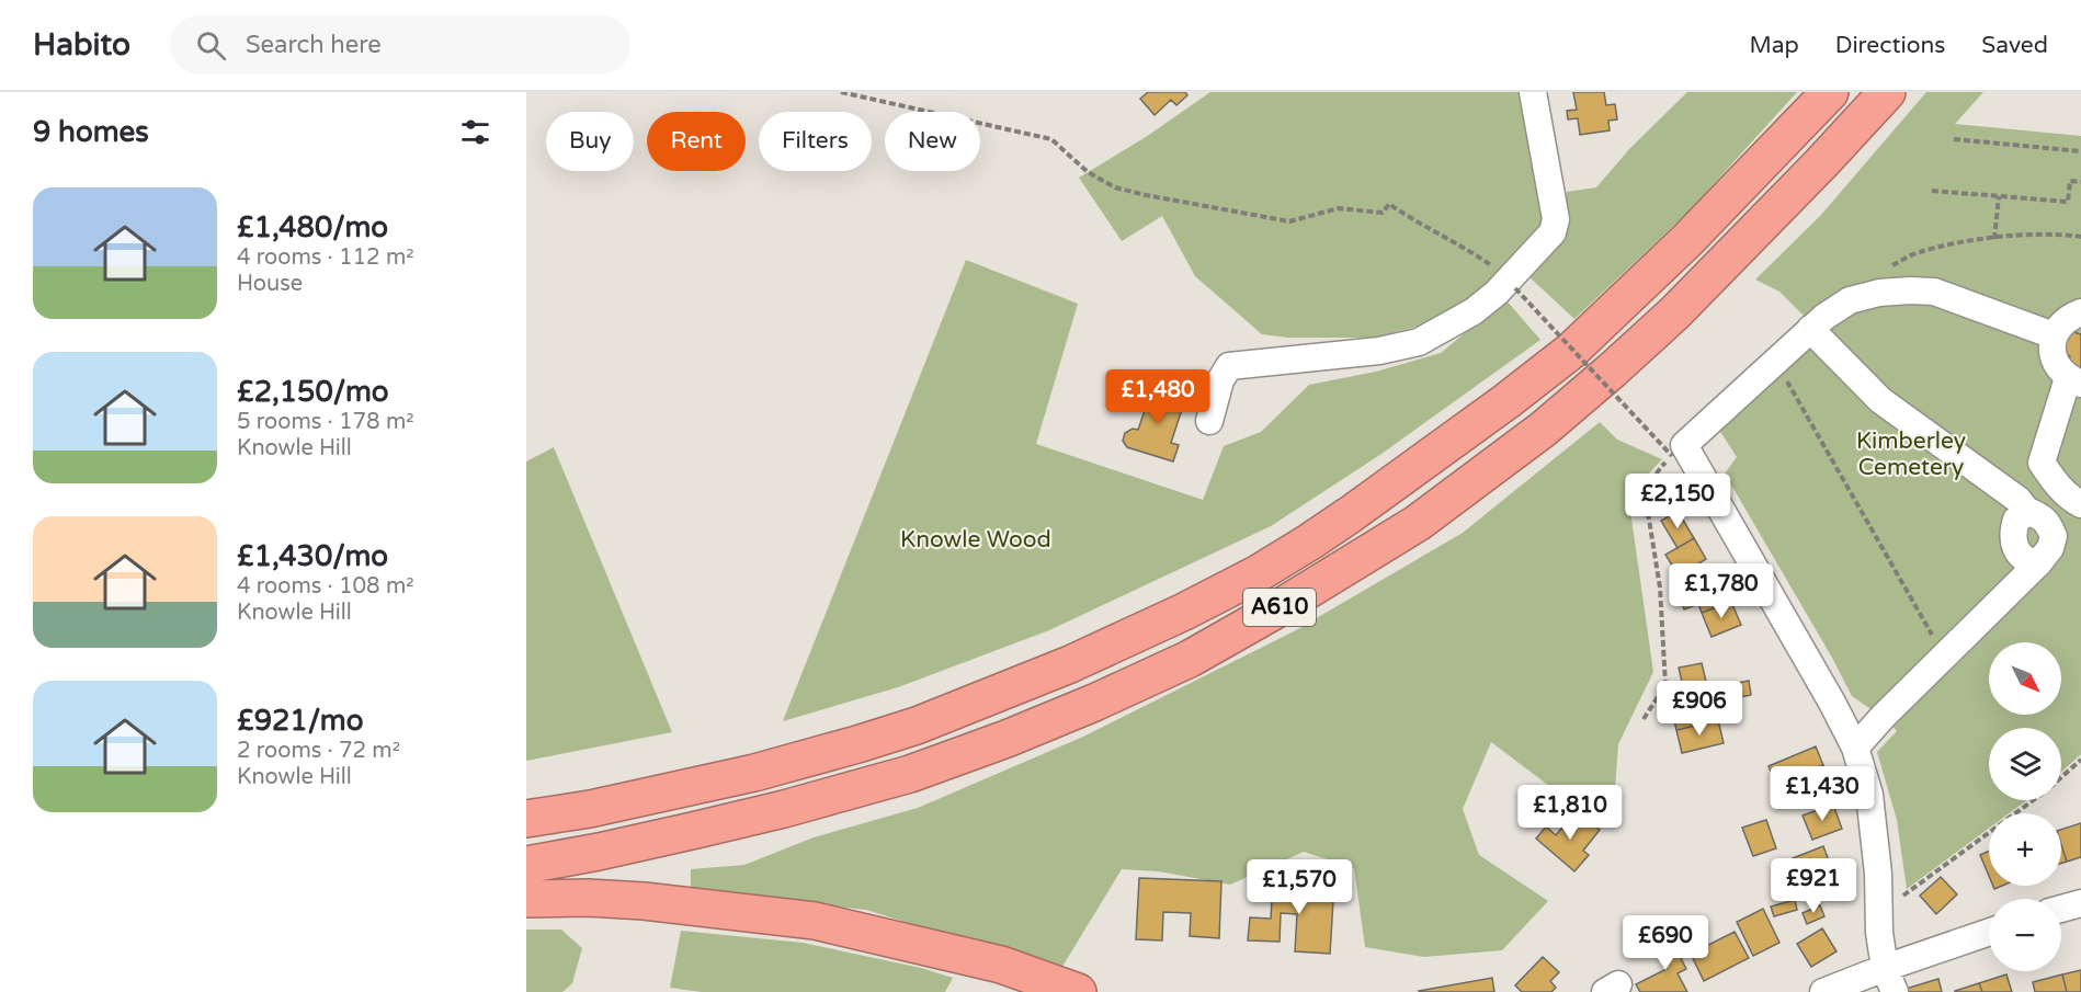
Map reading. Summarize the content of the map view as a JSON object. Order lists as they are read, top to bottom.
{
  "streets": {
    "highway": ["A610"]
  },
  "parks": ["Kimberley Cemetery", "Knowle Wood"],
  "north": "bottom right",
  "page": {
    "header": "Habito",
    "search": "Search here",
    "nav": ["Map", "Directions", "Saved"],
    "heading": "9 homes",
    "chip": [
      "Buy",
      "Rent",
      "Filters",
      "New"
    ],
    "list": [
      {
        "name": "£1,480/mo",
        "note": "4 rooms · 112 m² · House"
      },
      {
        "name": "£2,150/mo",
        "note": "5 rooms · 178 m² · Knowle Hill"
      },
      {
        "name": "£1,430/mo",
        "note": "4 rooms · 108 m² · Knowle Hill"
      },
      {
        "name": "£921/mo",
        "note": "2 rooms · 72 m² · Knowle Hill"
      }
    ],
    "price": [
      "£1,480",
      "£2,150",
      "£1,780",
      "£906",
      "£1,430",
      "£1,810",
      "£921",
      "£1,570",
      "£690"
    ],
    "map_buttons": ["+", "−"]
  }
}
